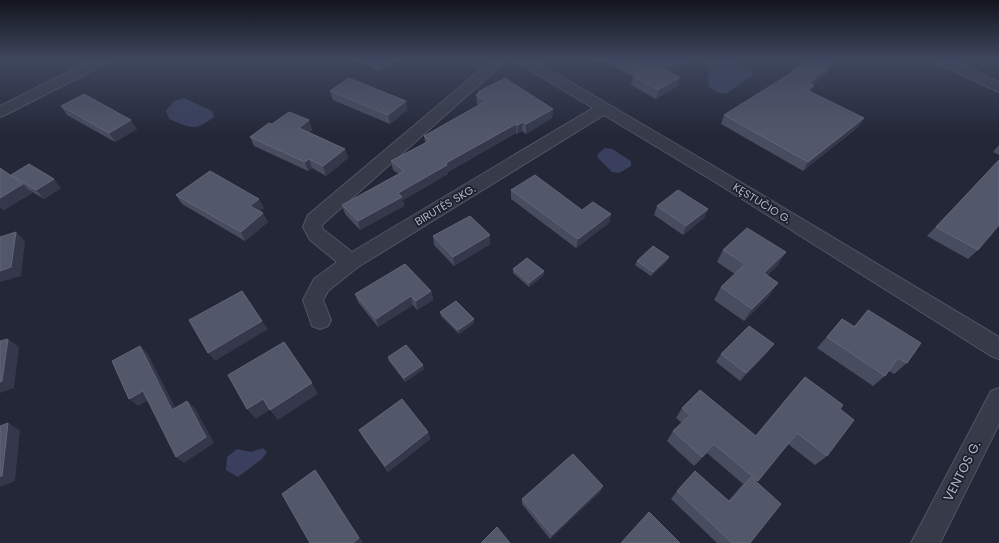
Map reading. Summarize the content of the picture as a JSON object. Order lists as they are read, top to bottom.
{
  "streets": {
    "street": ["KĘSTUČIO G.", "BIRUTĖS SKG.", "VENTOS G."]
  },
  "crossings": [
    ["KĘSTUČIO G.", "BIRUTĖS SKG."]
  ]
}
